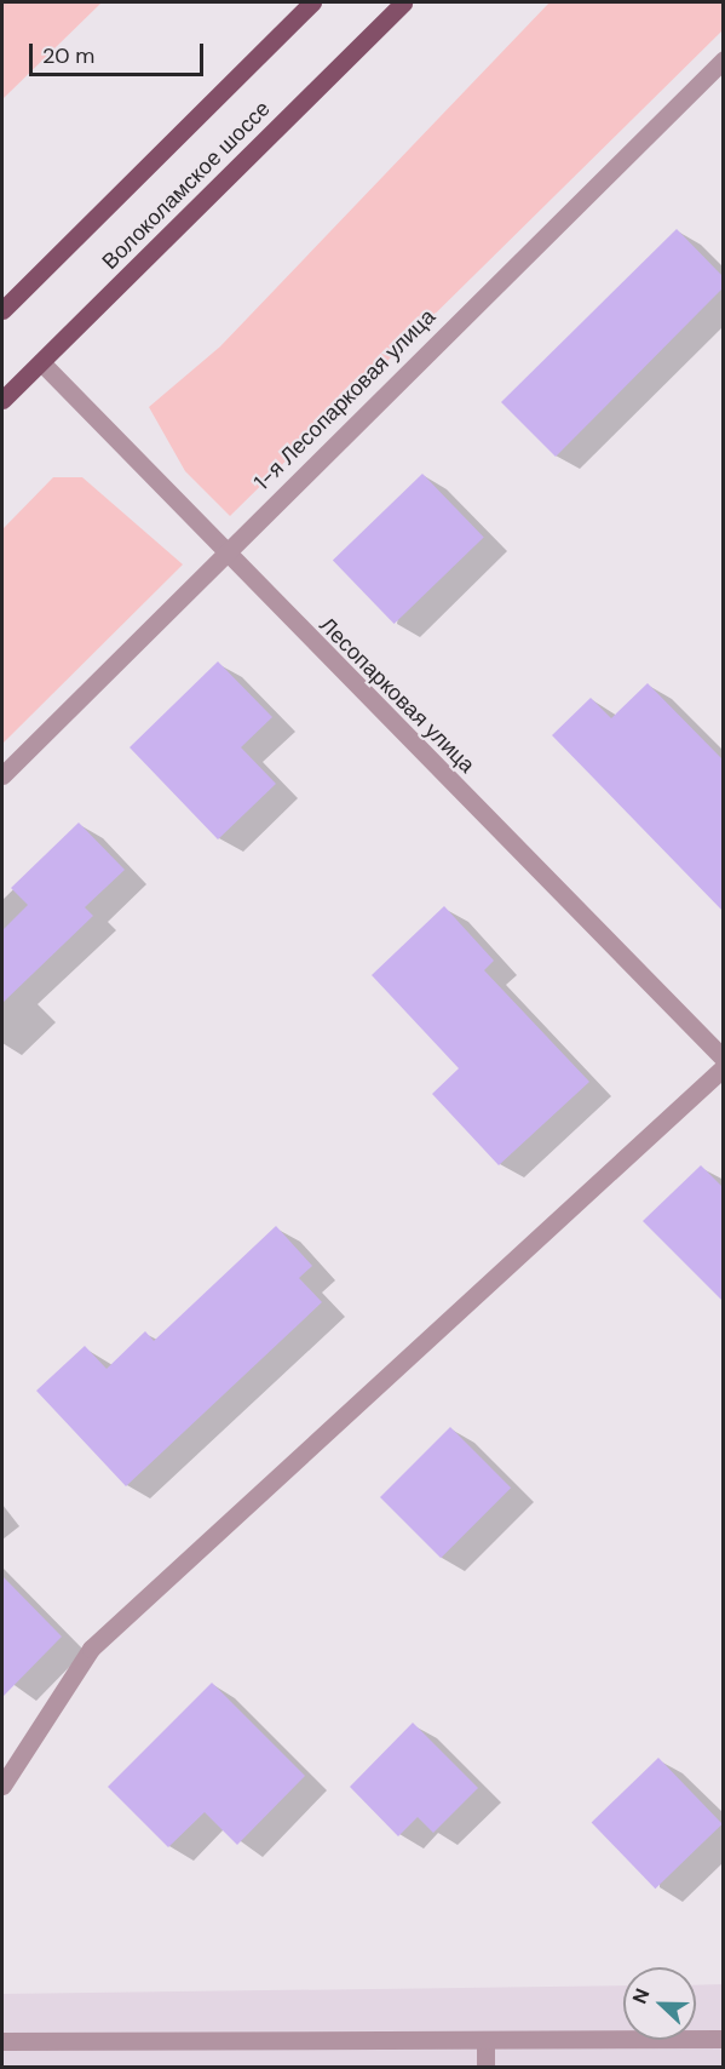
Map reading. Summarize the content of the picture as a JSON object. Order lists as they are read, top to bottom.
{
  "streets": {
    "main road": ["Волоколамское шоссе"],
    "street": ["1-я Лесопарковая улица", "Лесопарковая улица"]
  },
  "crossings": [
    ["Волоколамское шоссе", "Лесопарковая улица"],
    ["1-я Лесопарковая улица", "Лесопарковая улица"]
  ],
  "scale_bar": "20 m",
  "north": "left"
}
